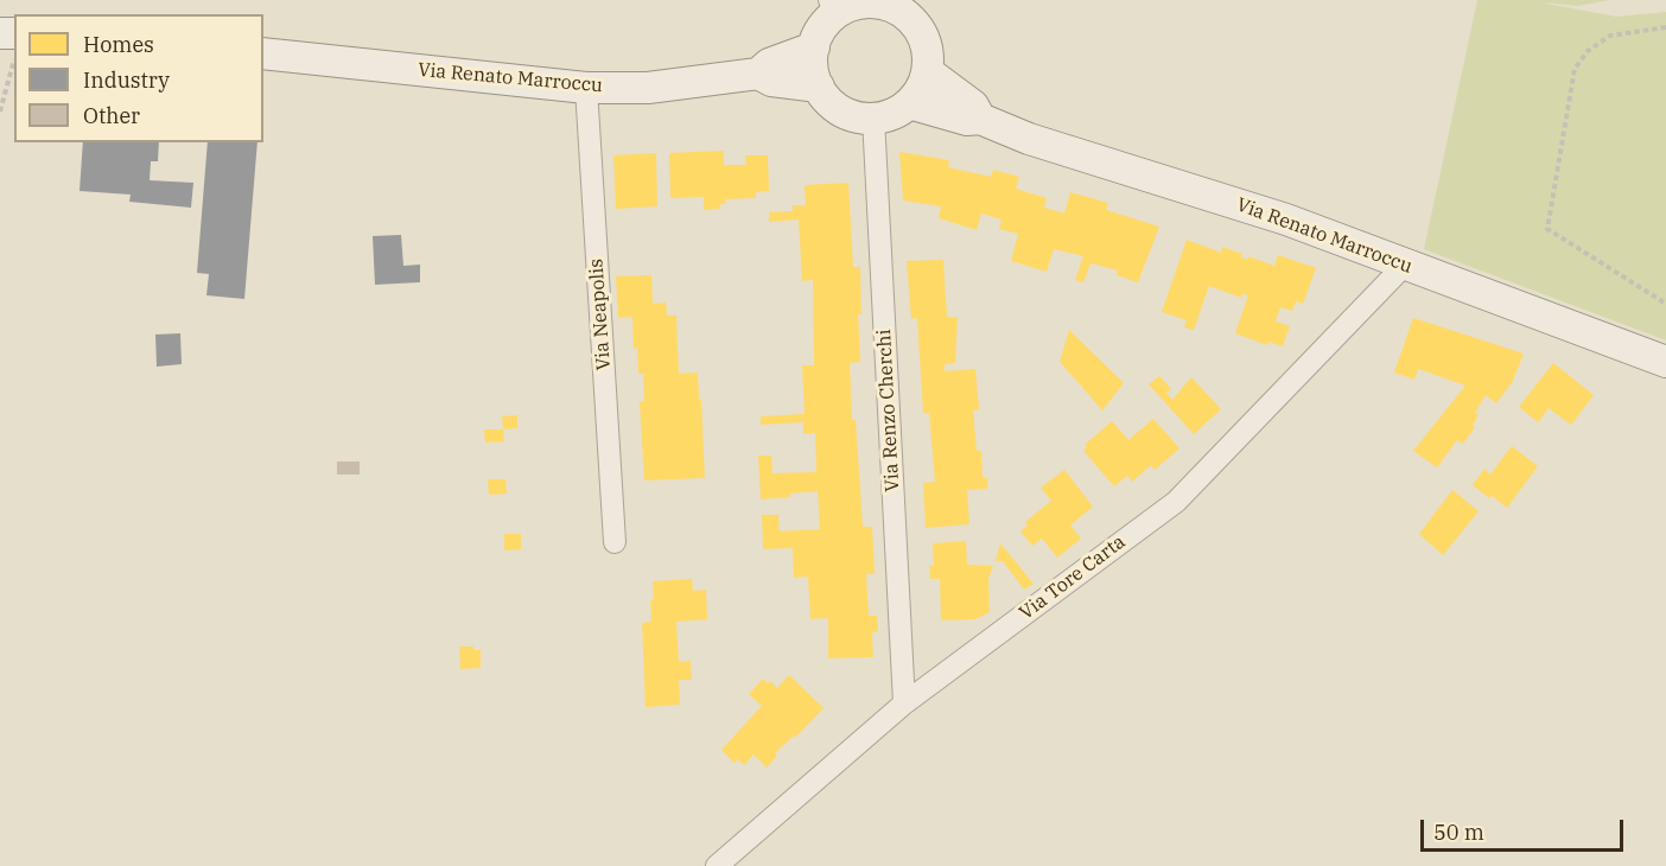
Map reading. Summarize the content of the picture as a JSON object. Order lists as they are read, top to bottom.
{
  "streets": {
    "main road": ["Via Renato Marroccu"],
    "street": ["Via Neapolis", "Via Renzo Cherchi", "Via Tore Carta"]
  },
  "crossings": [
    ["Via Renato Marroccu", "Via Neapolis"],
    ["Via Renato Marroccu", "Via Renzo Cherchi"],
    ["Via Renato Marroccu", "Via Tore Carta"],
    ["Via Renzo Cherchi", "Via Tore Carta"]
  ],
  "legend": ["Homes", "Industry", "Other"],
  "scale_bar": "50 m"
}
